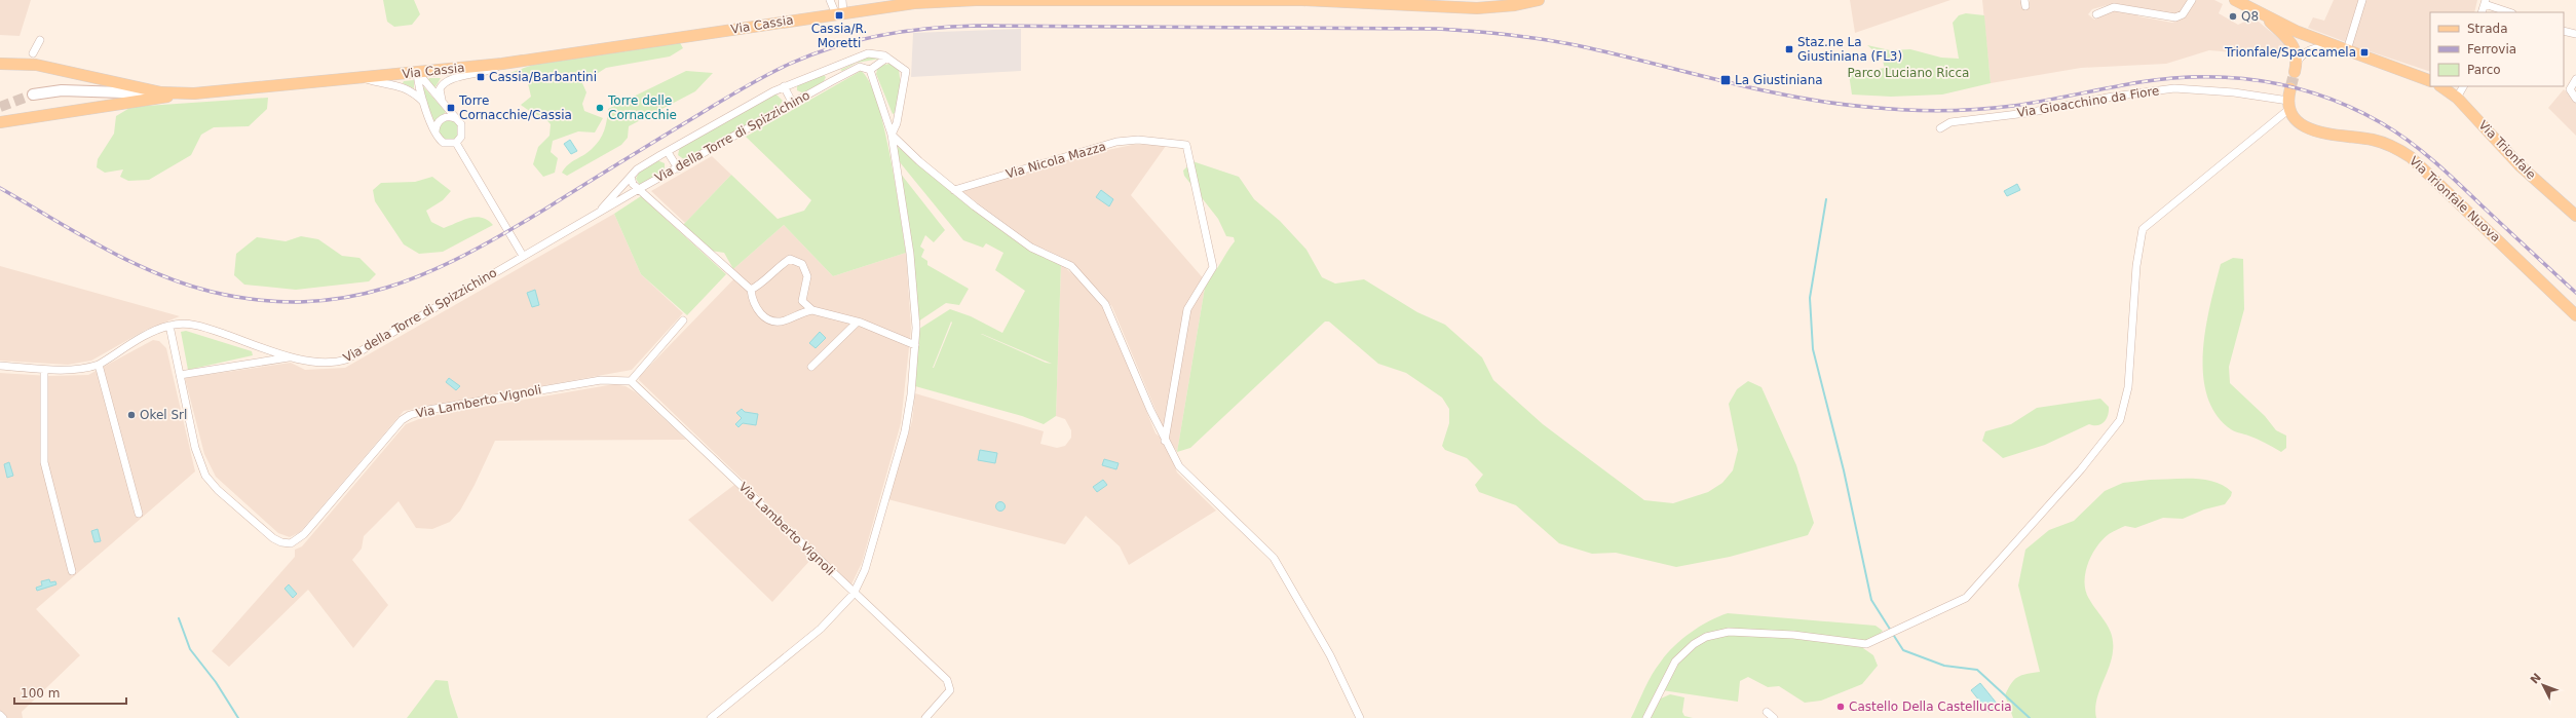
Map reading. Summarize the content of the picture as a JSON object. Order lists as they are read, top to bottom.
{
  "streets": {
    "main road": ["Via Cassia", "Via Trionfale", "Via Trionfale Nuova"],
    "street": [
      "Via Gioacchino da Fiore",
      "Via della Torre di Spizzichino",
      "Via Nicola Mazza",
      "Via Lamberto Vignoli"
    ]
  },
  "crossings": [
    ["Via Gioacchino da Fiore", "Via Trionfale Nuova"],
    ["Via della Torre di Spizzichino", "Via Lamberto Vignoli"]
  ],
  "parks": ["Parco Luciano Ricca"],
  "places": {
    "transit": [
      "Cassia/R. Moretti",
      "Staz.ne La Giustiniana (FL3)",
      "Trionfale/Spaccamela",
      "Cassia/Barbantini",
      "La Giustiniana",
      "Torre Cornacchie/Cassia"
    ],
    "other": [
      "Q8",
      "Torre delle Cornacchie",
      "Okel Srl",
      "Castello Della Castelluccia"
    ]
  },
  "legend": ["Strada", "Ferrovia", "Parco"],
  "scale_bar": "100 m",
  "north": "top left"
}
